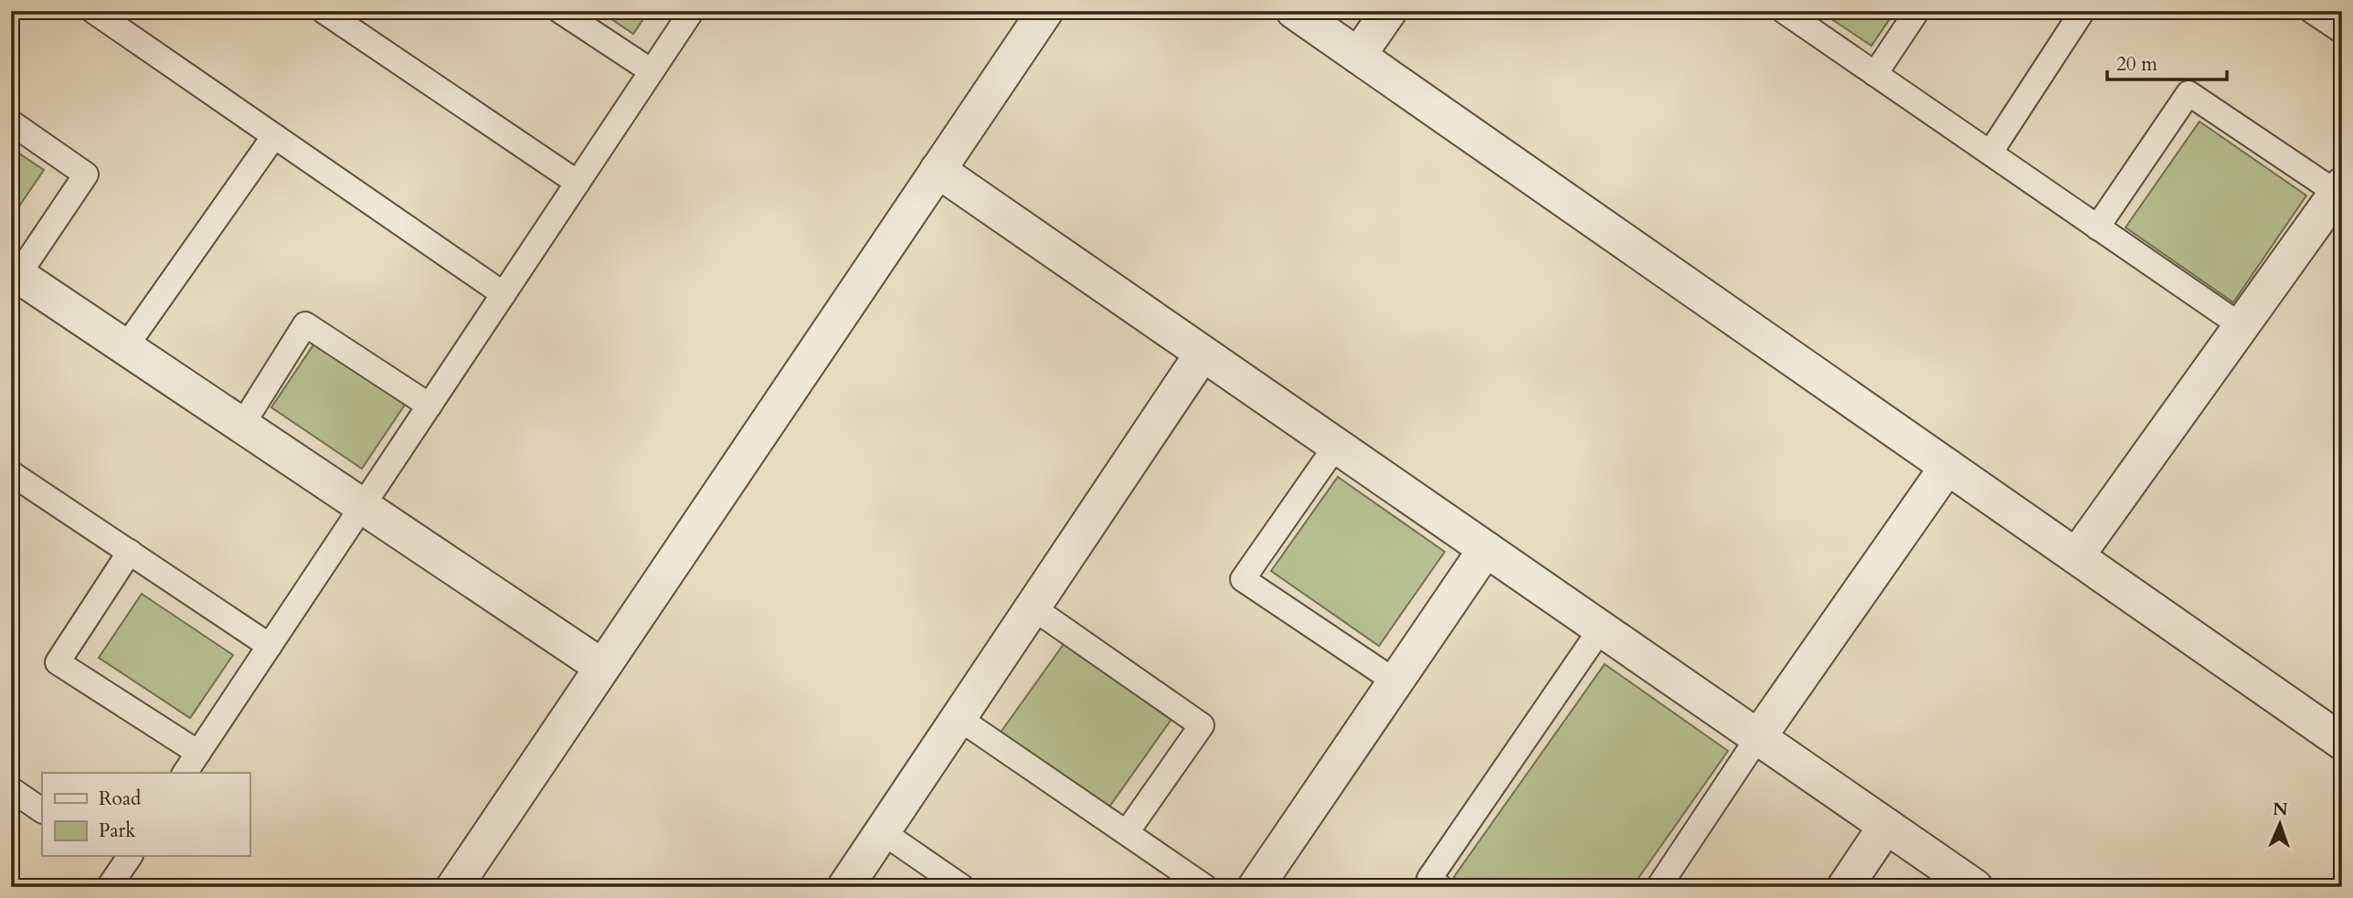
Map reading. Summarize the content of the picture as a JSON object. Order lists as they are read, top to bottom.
{
  "legend": ["Road", "Park"],
  "scale_bar": "20 m",
  "north": "top"
}
